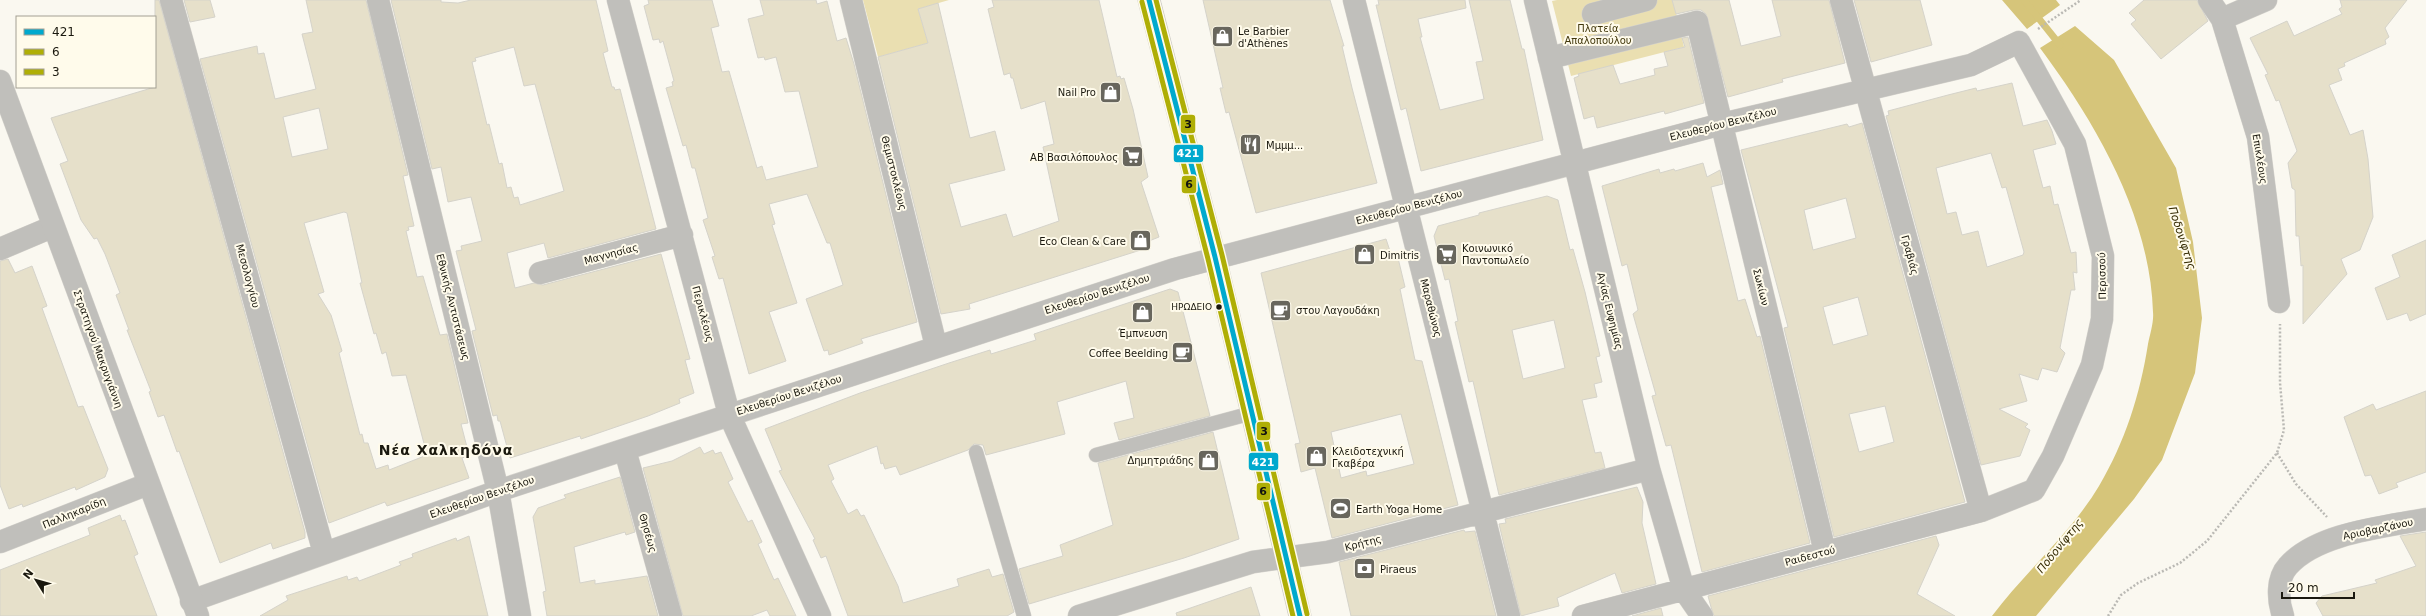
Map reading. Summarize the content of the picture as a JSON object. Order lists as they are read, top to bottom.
{
  "streets": {
    "street": [
      "Ελευθερίου Βενιζέλου",
      "Επικλέους",
      "Θεμιστοκλέους",
      "Μαγνησίας",
      "Γραβιάς",
      "Μεσολογγίου",
      "Περισσού",
      "Σωκίων",
      "Εθνικής Αντιστάσεως",
      "Μαραθώνος",
      "Αγίας Ευφημίας",
      "Περικλέους",
      "Στρατηγού Μακρυγιάννη",
      "Παλληκαρίδη",
      "Αριοβαρζάνου",
      "Θησέως",
      "Κρήτης",
      "Ραιδεστού"
    ]
  },
  "crossings": [
    ["Ελευθερίου Βενιζέλου", "Θεμιστοκλέους"],
    ["Ελευθερίου Βενιζέλου", "Γραβιάς"],
    ["Ελευθερίου Βενιζέλου", "Μεσολογγίου"],
    ["Ελευθερίου Βενιζέλου", "Περισσού"],
    ["Ελευθερίου Βενιζέλου", "Σωκίων"],
    ["Ελευθερίου Βενιζέλου", "Εθνικής Αντιστάσεως"],
    ["Ελευθερίου Βενιζέλου", "Μαραθώνος"],
    ["Ελευθερίου Βενιζέλου", "Αγίας Ευφημίας"],
    ["Ελευθερίου Βενιζέλου", "Περικλέους"],
    ["Ελευθερίου Βενιζέλου", "Στρατηγού Μακρυγιάννη"],
    ["Ελευθερίου Βενιζέλου", "Θησέως"],
    ["Μαγνησίας", "Περικλέους"],
    ["Γραβιάς", "Ραιδεστού"],
    ["Περισσού", "Ραιδεστού"],
    ["Σωκίων", "Ραιδεστού"],
    ["Μαραθώνος", "Κρήτης"],
    ["Αγίας Ευφημίας", "Κρήτης"],
    ["Αγίας Ευφημίας", "Ραιδεστού"],
    ["Στρατηγού Μακρυγιάννη", "Παλληκαρίδη"]
  ],
  "districts": ["Νέα Χαλκηδόνα"],
  "water": ["Ποδονίφτης"],
  "parks": ["Πλατεία Απαλοπούλου"],
  "places": {
    "shop": [
      "Le Barbier d'Athènes",
      "Nail Pro",
      "Eco Clean & Care",
      "Dimitris",
      "Έμπνευση",
      "Κλειδοτεχνική Γκαβέρα",
      "Δημητριάδης"
    ],
    "restaurant": ["Μμμμ..."],
    "supermarket": ["ΑΒ Βασιλόπουλος", "Κοινωνικό Παντοπωλείο"],
    "other": ["ΗΡΩΔΕΙΟ"],
    "cafe": ["στου Λαγουδάκη", "Coffee Beelding"],
    "sports": ["Earth Yoga Home"],
    "bank": ["Piraeus"]
  },
  "lines": ["transit line 421", "transit line 3", "transit line 6"],
  "legend": ["421", "6", "3"],
  "scale_bar": "20 m",
  "north": "top left"
}
